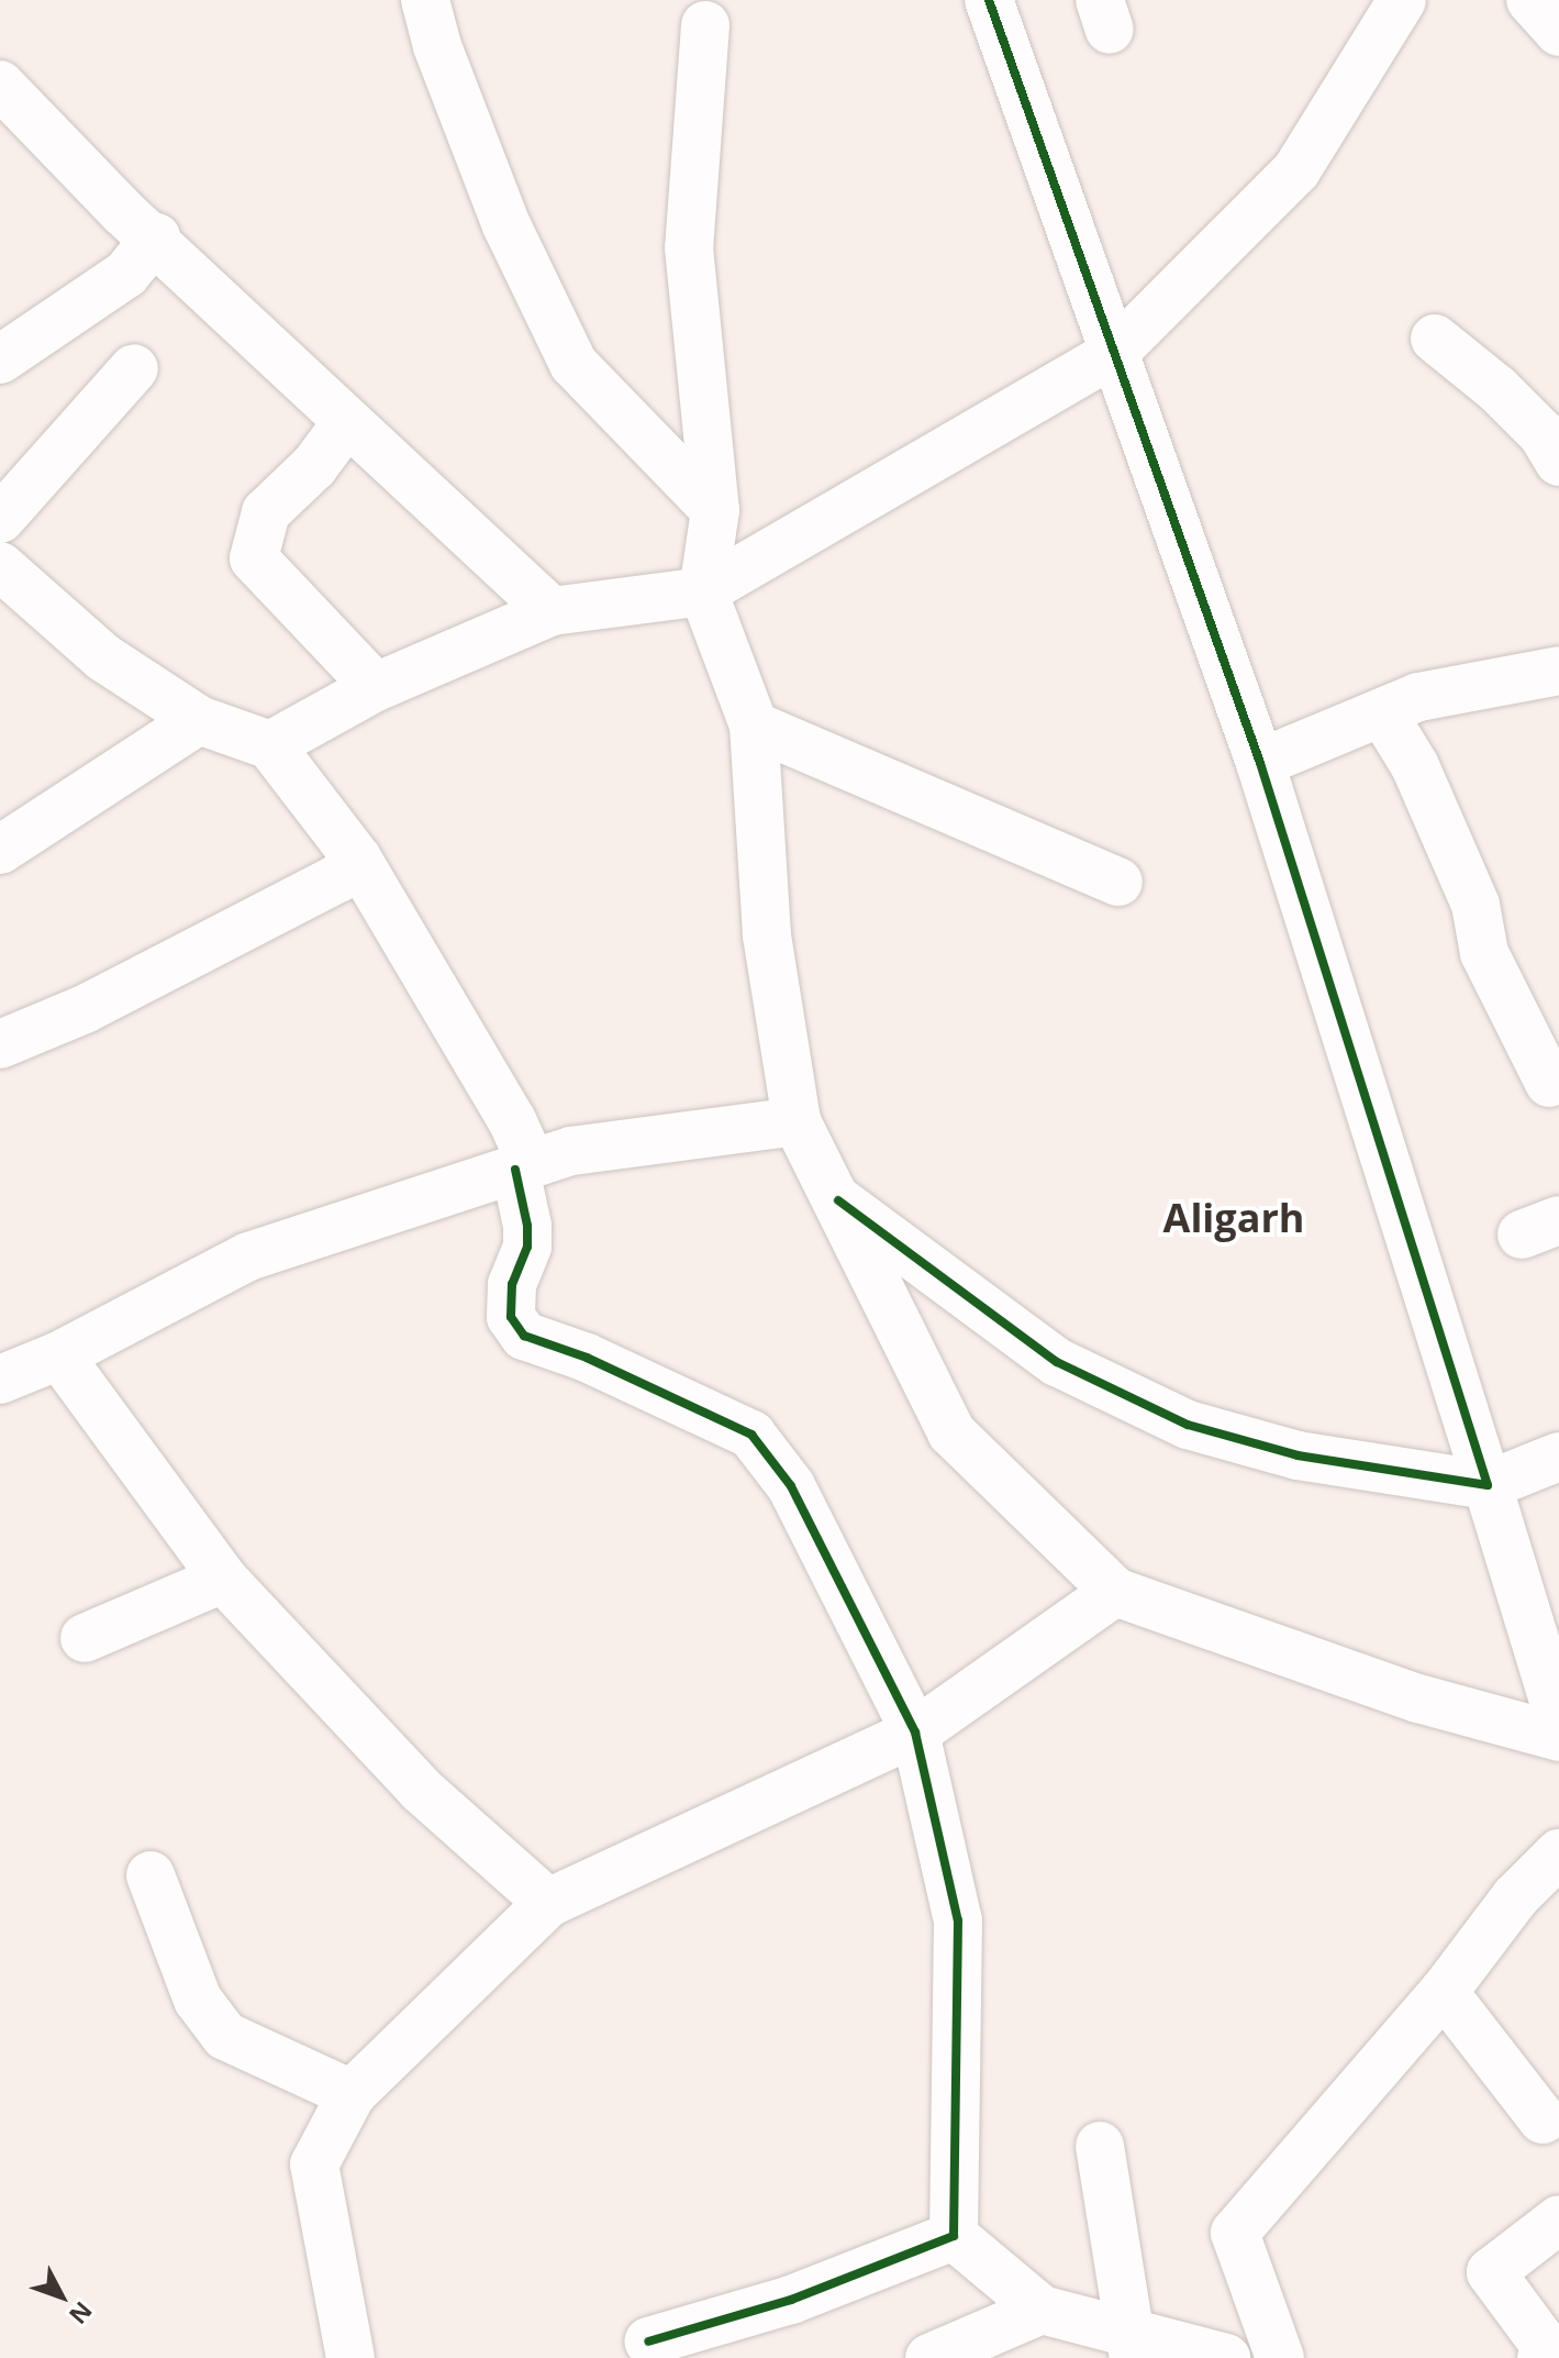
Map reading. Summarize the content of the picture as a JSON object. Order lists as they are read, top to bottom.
{
  "districts": ["Aligarh"],
  "north": "bottom right"
}
